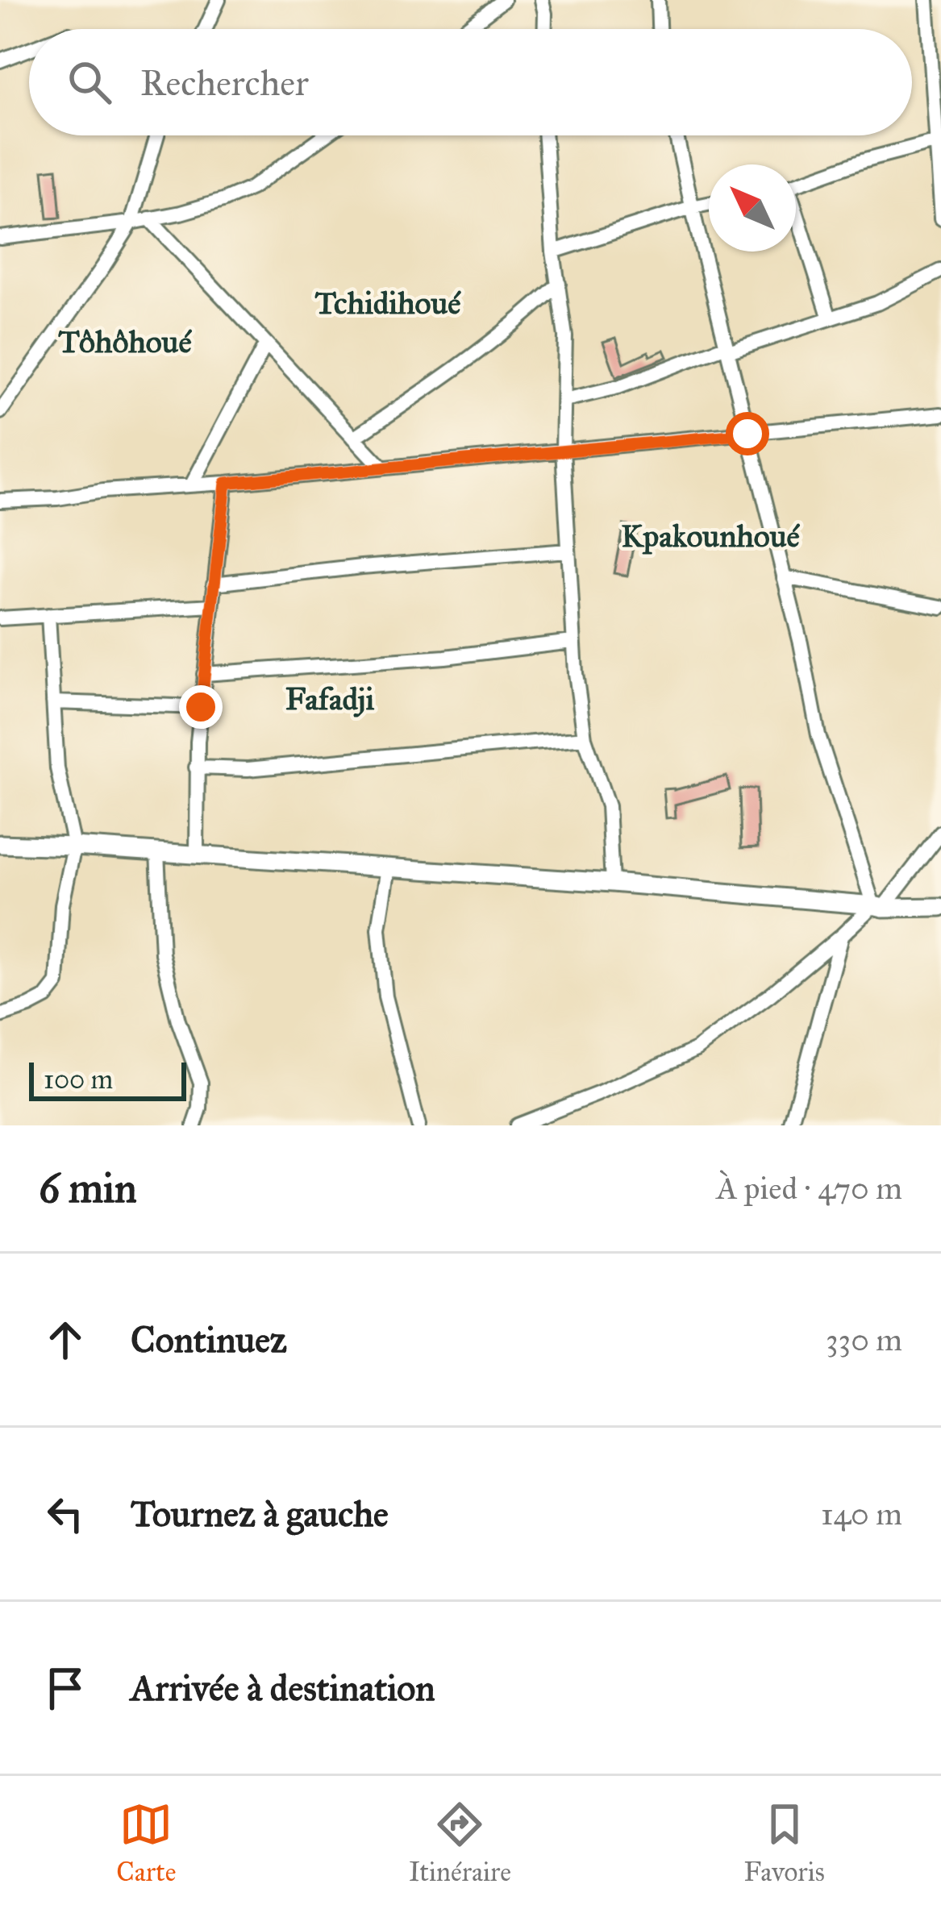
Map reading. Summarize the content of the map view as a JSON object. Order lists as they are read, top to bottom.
{
  "districts": [
    "Tchidihoué",
    "Tôhôhoué",
    "Kpakounhoué",
    "Fafadji"
  ],
  "scale_bar": "100 m",
  "north": "top left",
  "page": {
    "search": "Rechercher",
    "scale": "100 m",
    "heading": ["6 min", "À pied · 470 m"],
    "list": [
      ["Continuez", "330 m"],
      ["Tournez à gauche", "140 m"],
      "Arrivée à destination"
    ],
    "nav": ["Carte", "Itinéraire", "Favoris"]
  }
}
